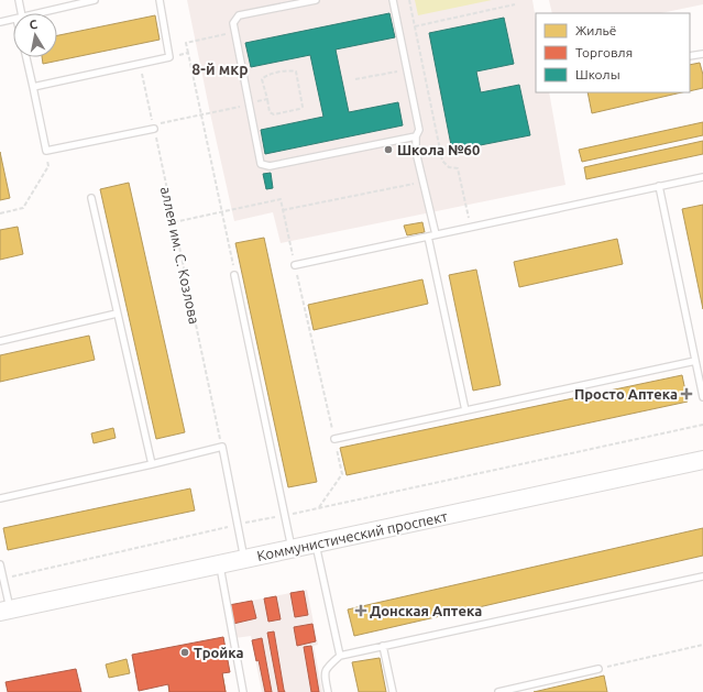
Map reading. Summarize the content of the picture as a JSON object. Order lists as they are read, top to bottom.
{
  "streets": {
    "main road": ["Коммунистический проспект"],
    "path": ["аллея им. С. Козлова"]
  },
  "districts": ["8-й мкр"],
  "places": {
    "other": ["Школа №60", "Тройка"],
    "health": ["Просто Аптека", "Донская Аптека"]
  },
  "legend": ["Жильё", "Торговля", "Школы"],
  "north": "top"
}
